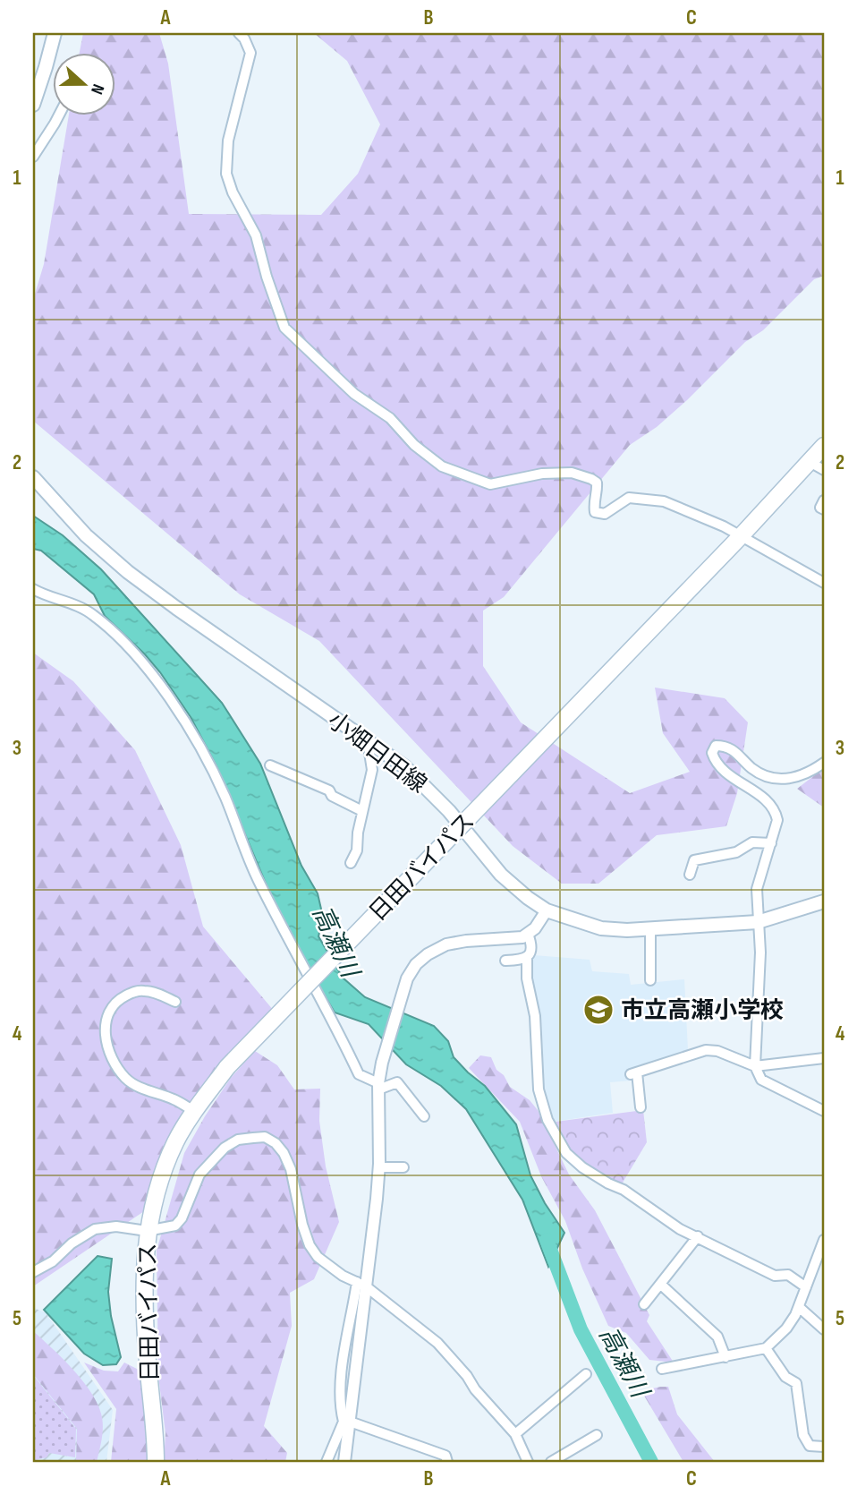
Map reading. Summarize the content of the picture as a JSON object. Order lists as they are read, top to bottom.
{
  "streets": {
    "highway": ["日田バイパス"],
    "main road": ["小畑日田線"]
  },
  "water": ["高瀬川"],
  "places": {
    "school or university": ["市立高瀬小学校"]
  },
  "north": "right",
  "grid": {
    "columns": ["A", "B", "C"],
    "rows": [
      "1",
      "2",
      "3",
      "4",
      "5"
    ]
  }
}
